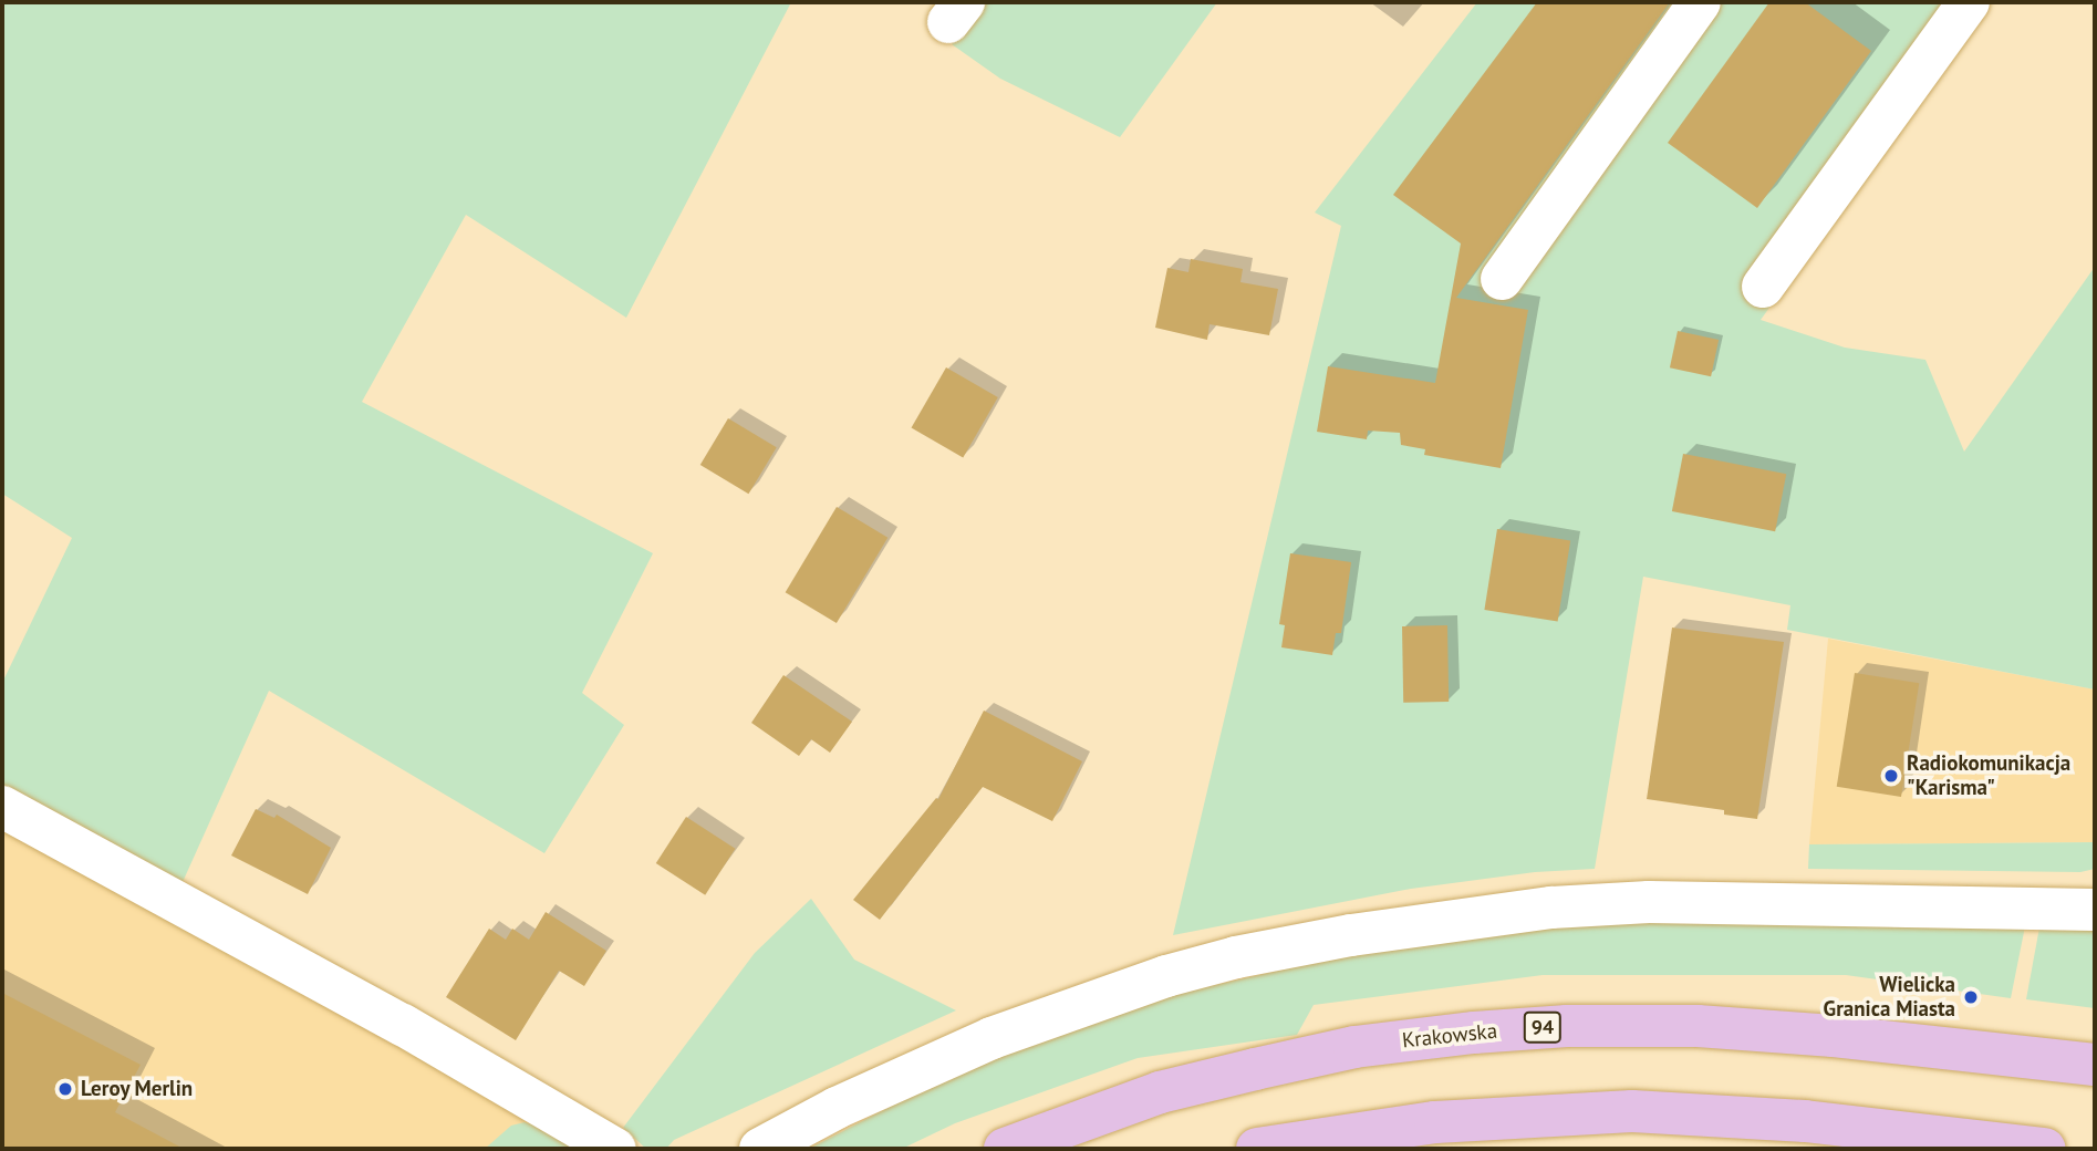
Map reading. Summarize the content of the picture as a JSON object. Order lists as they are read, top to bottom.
{
  "streets": {
    "main road": ["94", "Krakowska"]
  },
  "places": ["Radiokomunikacja \"Karisma\"", "Wielicka Granica Miasta", "Leroy Merlin"]
}
